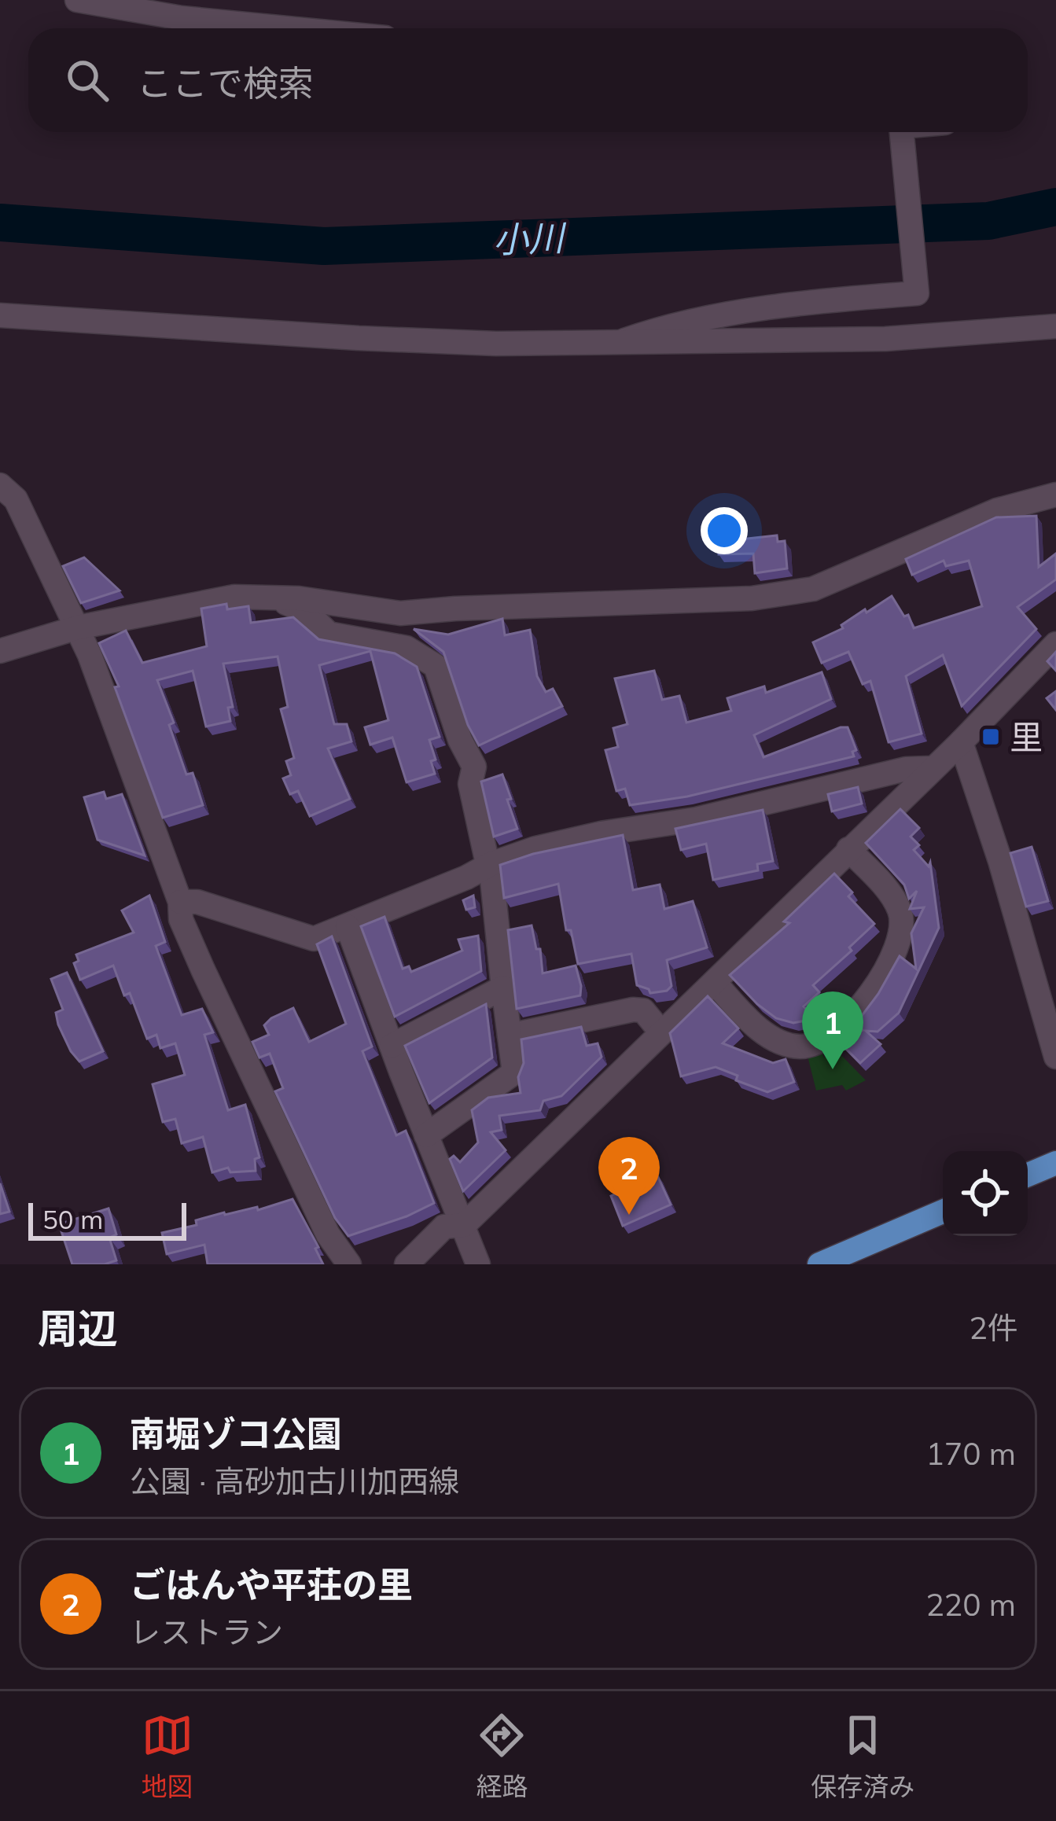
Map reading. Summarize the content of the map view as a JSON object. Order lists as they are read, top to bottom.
{
  "water": ["小川"],
  "places": {
    "transit": ["里"]
  },
  "scale_bar": "50 m",
  "page": {
    "search": "ここで検索",
    "pins": ["1", "2"],
    "scale": "50 m",
    "heading": ["周辺", "2件"],
    "list": [
      {
        "mark": "1",
        "name": "南堀ゾコ公園",
        "note": "公園 · 高砂加古川加西線",
        "value": "170 m"
      },
      {
        "mark": "2",
        "name": "ごはんや平荘の里",
        "note": "レストラン",
        "value": "220 m"
      }
    ],
    "nav": ["地図", "経路", "保存済み"]
  }
}
